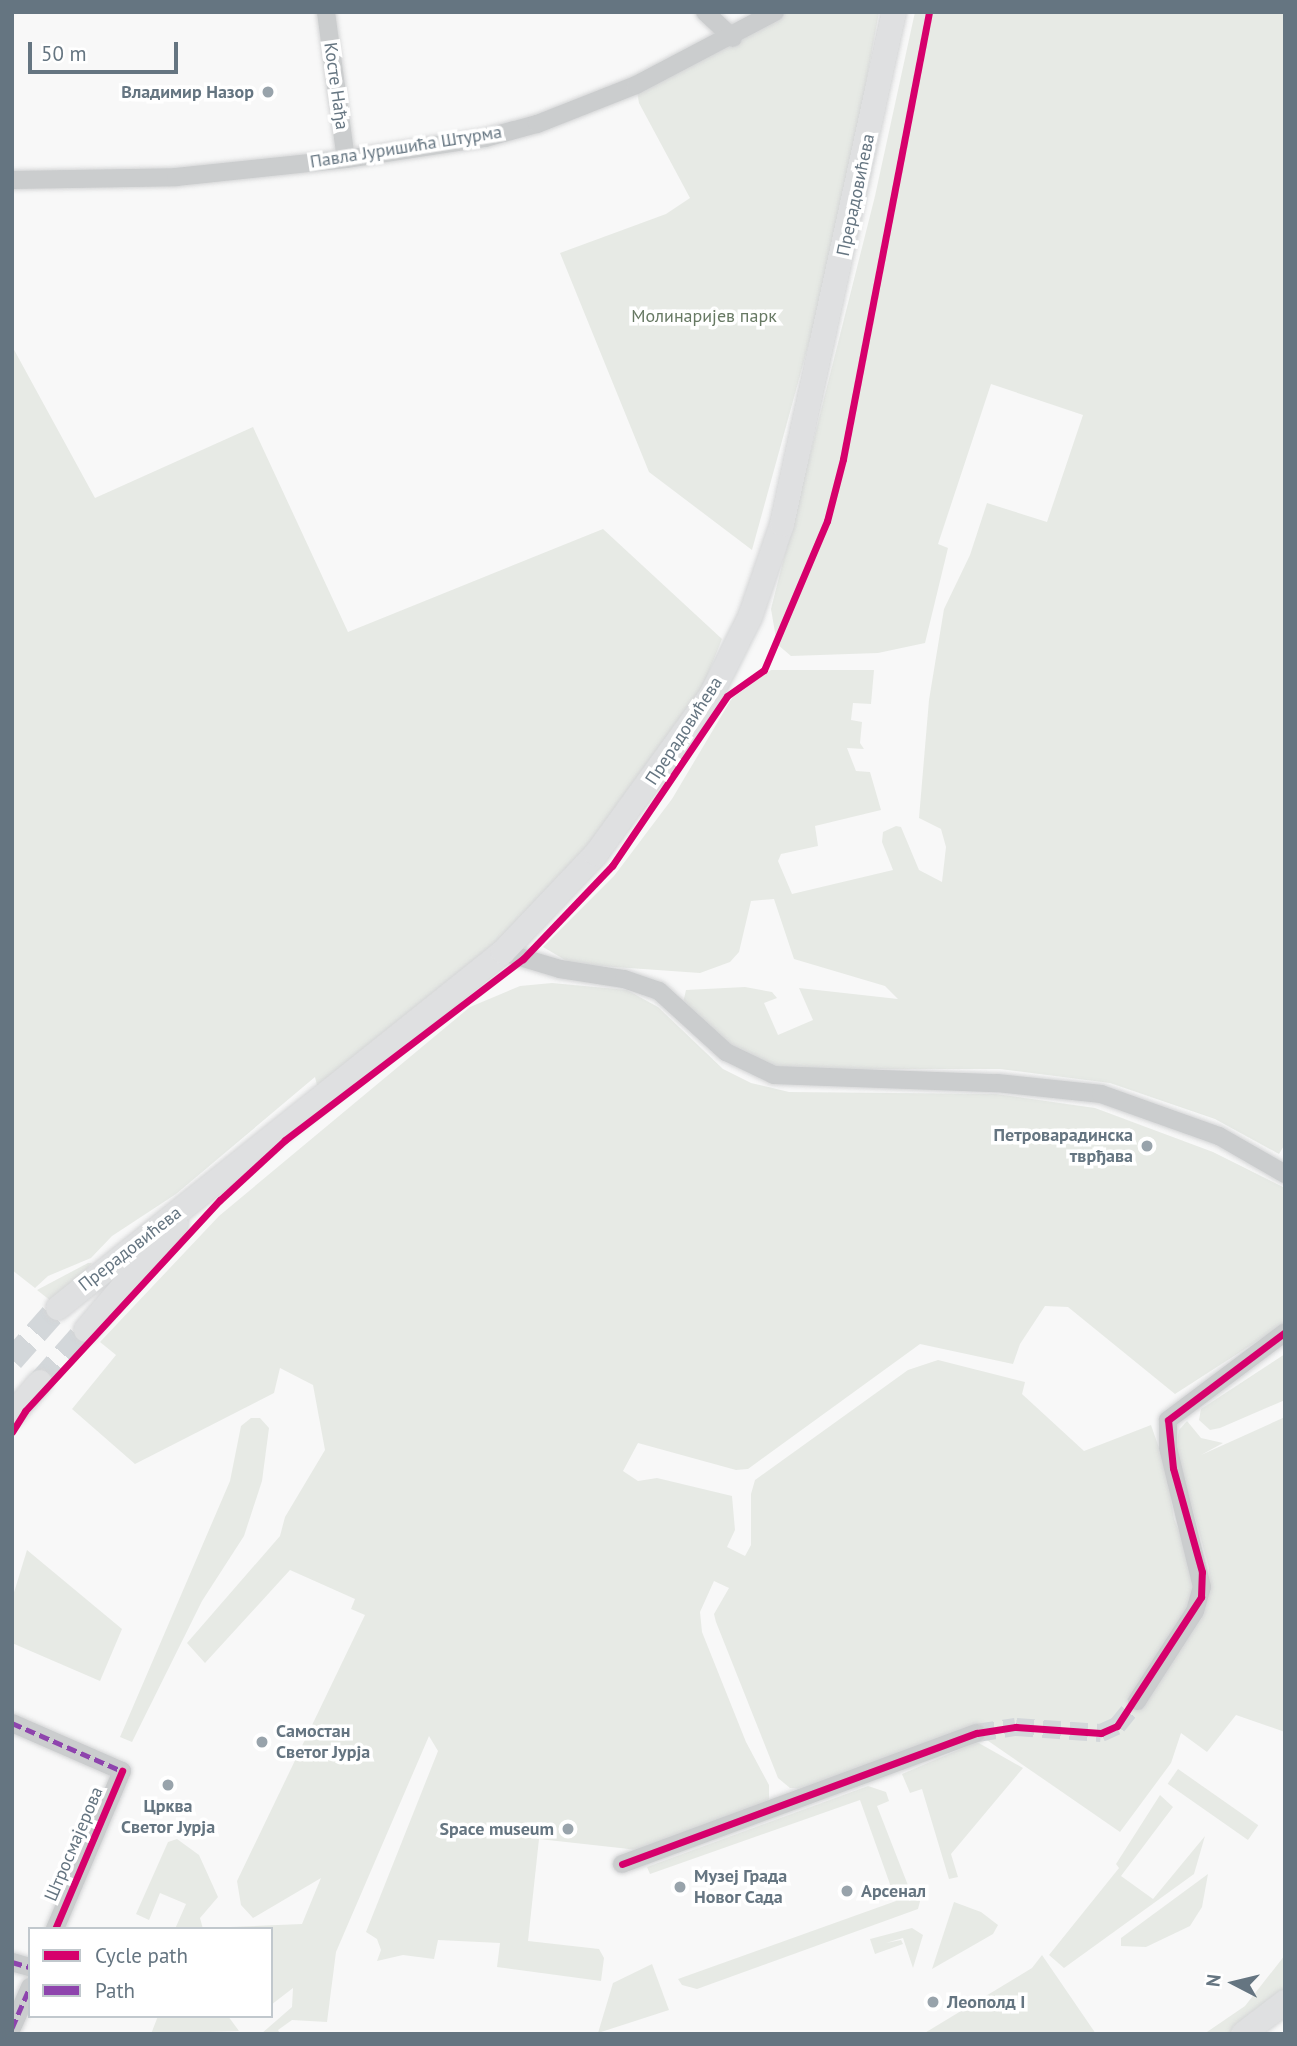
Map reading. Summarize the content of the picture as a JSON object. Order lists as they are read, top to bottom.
{
  "streets": {
    "main road": ["Прерадовићева"],
    "street": ["Косте Нађа", "Павла Јуришића Штурма", "Штросмајерова"]
  },
  "crossings": [
    ["Косте Нађа", "Павла Јуришића Штурма"]
  ],
  "parks": ["Молинаријев парк"],
  "places": [
    "Владимир Назор",
    "Петроварадинска тврђава",
    "Самостан Светог Јурја",
    "Црква Светог Јурја",
    "Space museum",
    "Музеј Града Новог Сада",
    "Арсенал",
    "Леополд I"
  ],
  "legend": ["Cycle path", "Path"],
  "scale_bar": "50 m",
  "north": "left"
}
